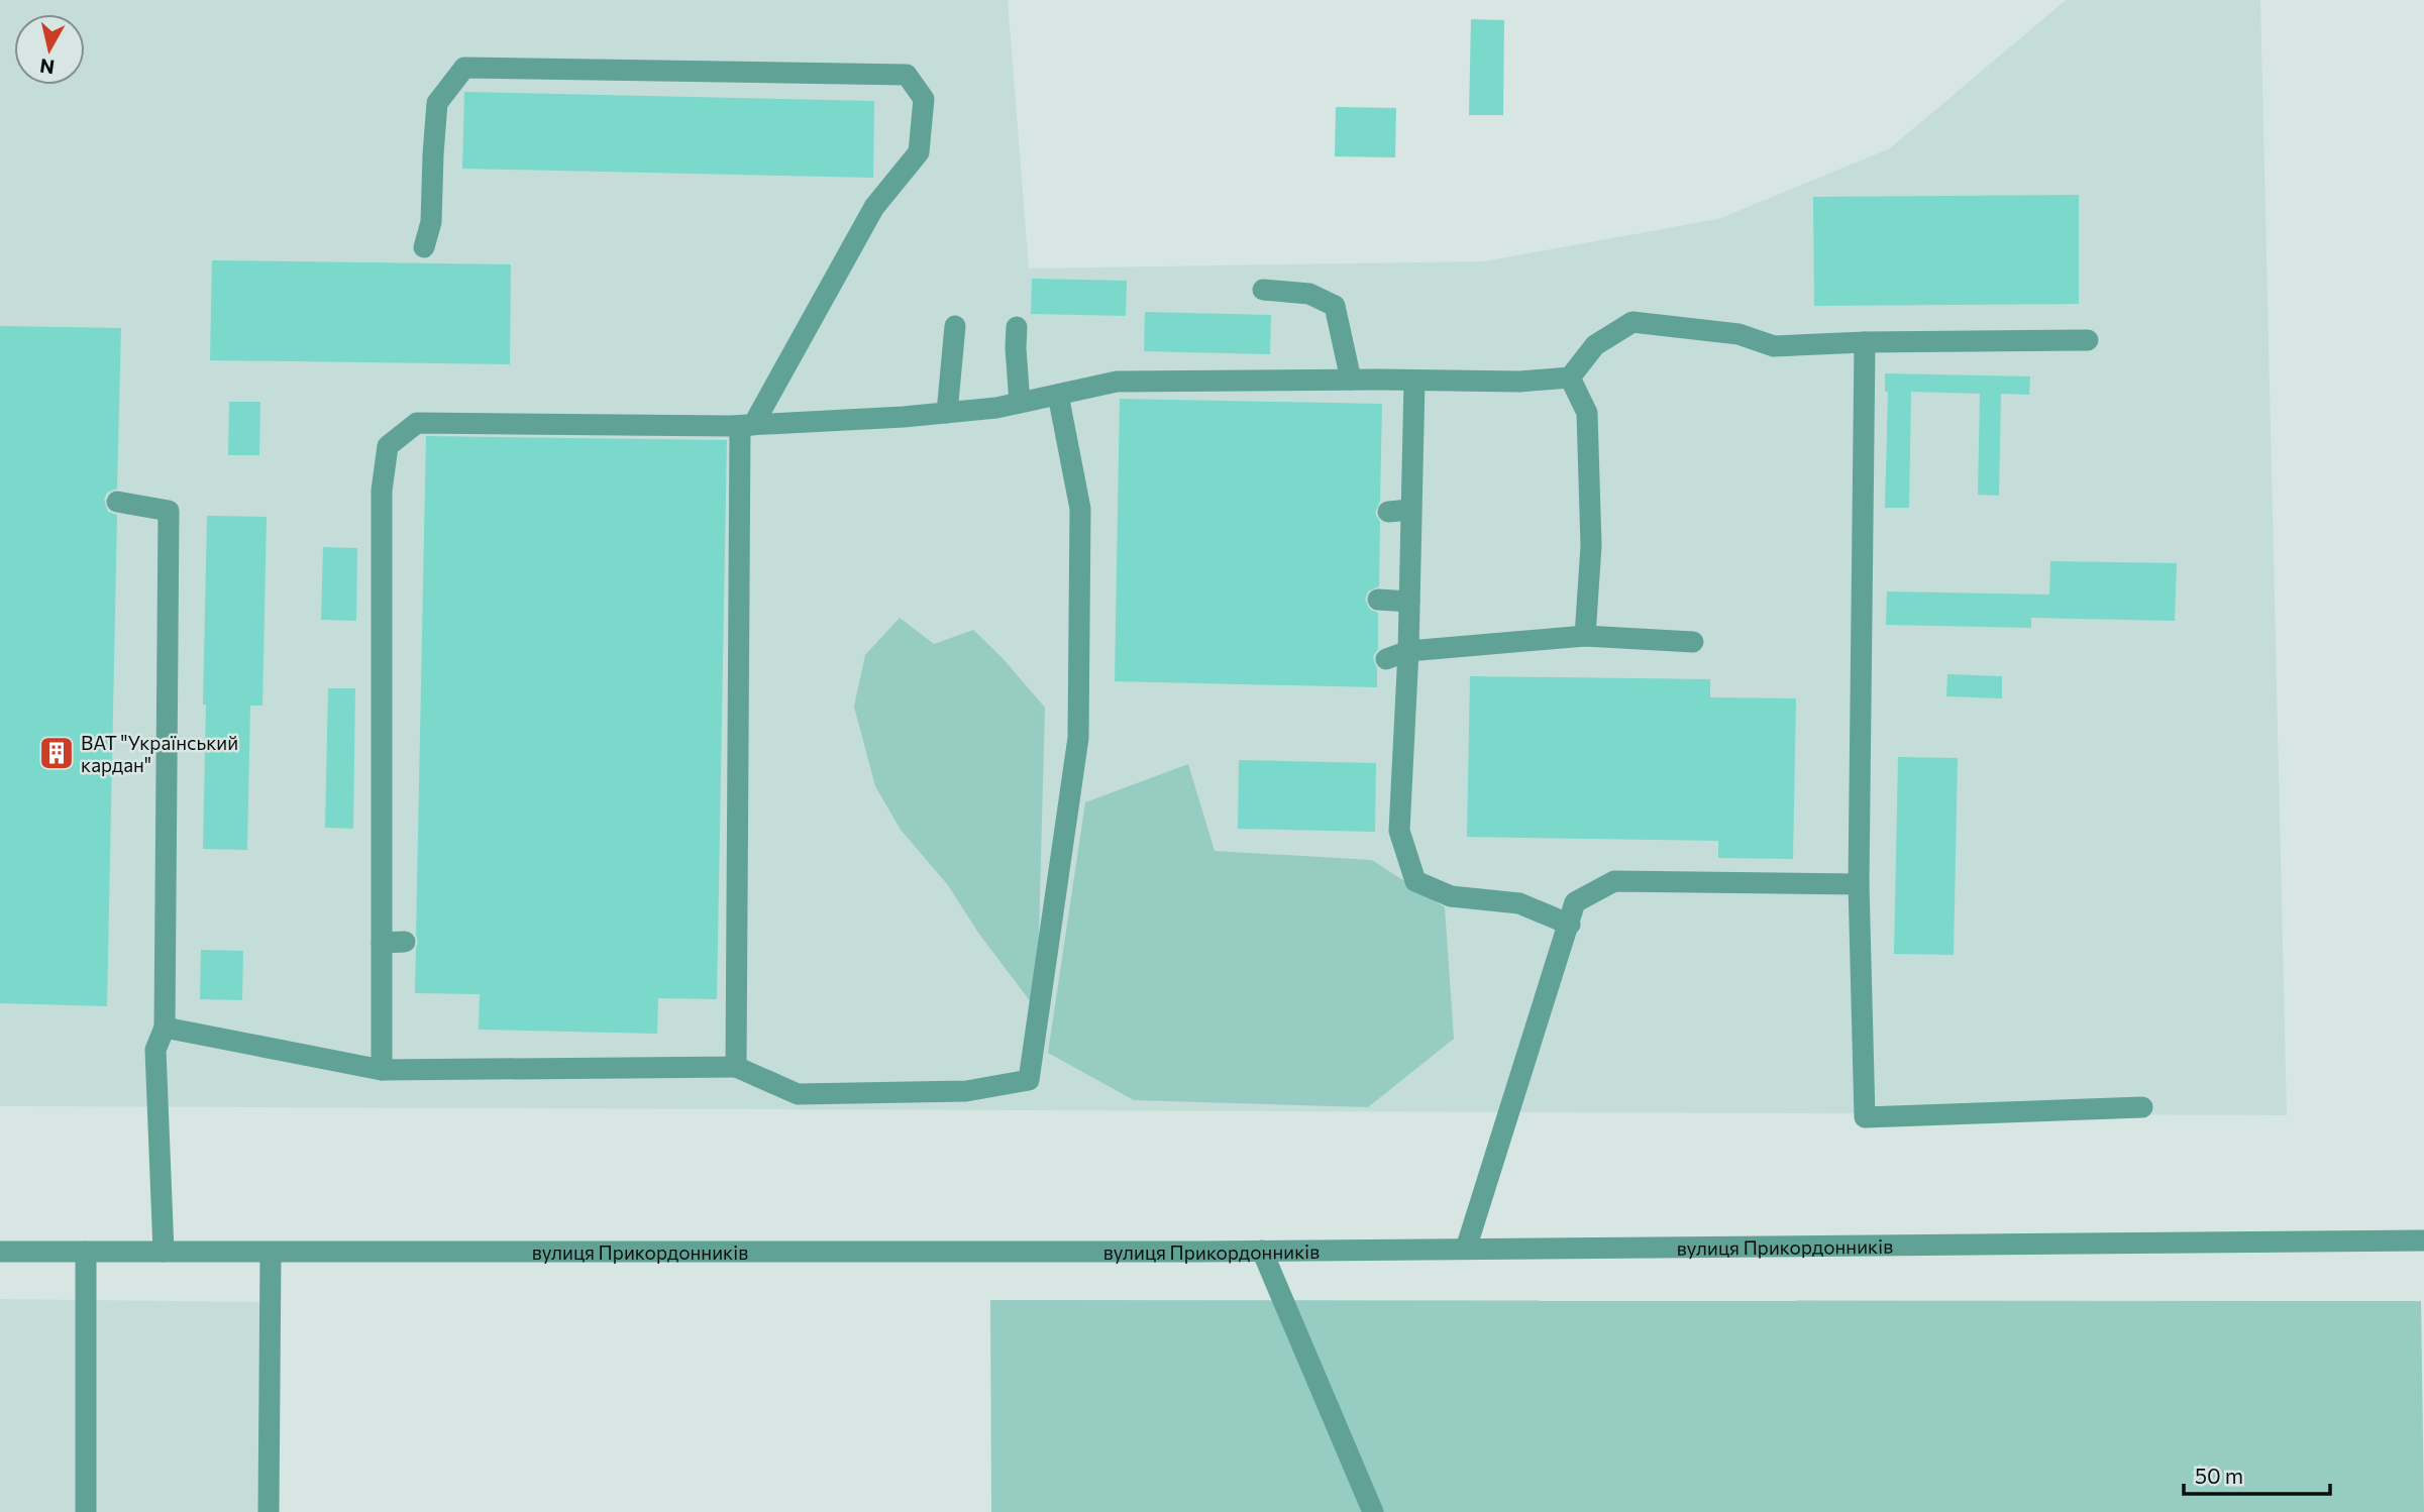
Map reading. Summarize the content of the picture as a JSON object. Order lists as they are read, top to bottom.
{
  "streets": {
    "street": ["вулиця Прикордонників"]
  },
  "places": {
    "building": ["ВАТ \"Український кардан\""]
  },
  "scale_bar": "50 m",
  "north": "bottom"
}
